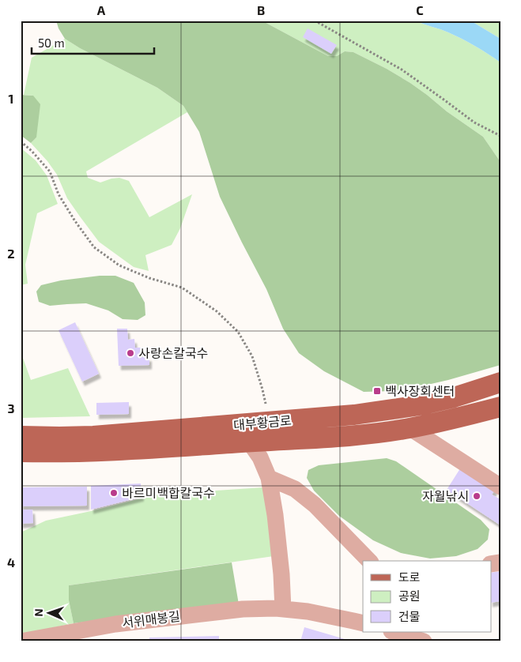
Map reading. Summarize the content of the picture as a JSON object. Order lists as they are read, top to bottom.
{
  "streets": {
    "main road": ["대부황금로"],
    "lane": ["서위매봉길"]
  },
  "places": {
    "other": ["사랑손칼국수", "바르미백합칼국수", "자월낚시"],
    "transit": ["백사장회센터"]
  },
  "legend": ["도로", "공원", "건물"],
  "scale_bar": "50 m",
  "north": "left",
  "grid": {
    "columns": ["A", "B", "C"],
    "rows": [
      "1",
      "2",
      "3",
      "4"
    ]
  }
}
